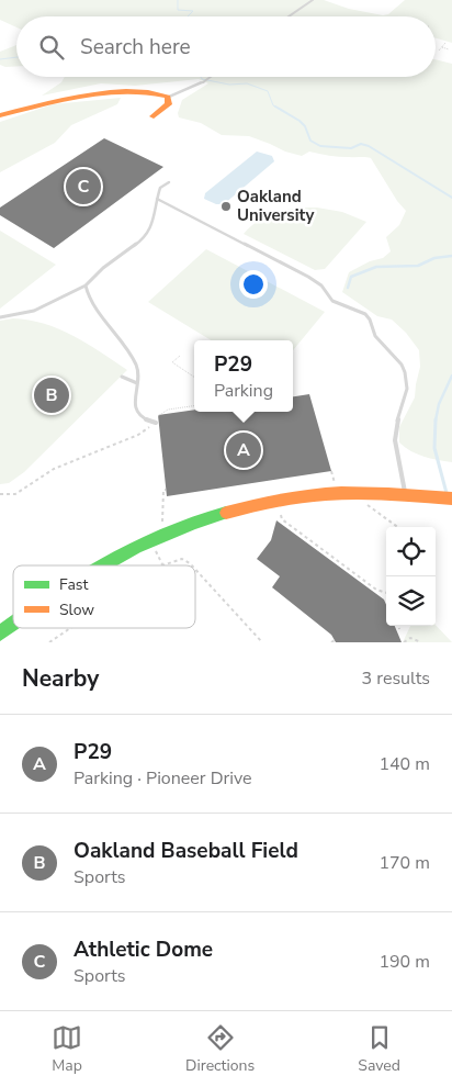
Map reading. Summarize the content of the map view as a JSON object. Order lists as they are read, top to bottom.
{
  "places": ["Oakland University"],
  "legend": ["Fast", "Slow"],
  "page": {
    "search": "Search here",
    "pins": ["C", "B", "A"],
    "popup": ["P29", "Parking"],
    "heading": ["Nearby", "3 results"],
    "list": [
      {
        "mark": "A",
        "name": "P29",
        "note": "Parking · Pioneer Drive",
        "value": "140 m"
      },
      {
        "mark": "B",
        "name": "Oakland Baseball Field",
        "note": "Sports",
        "value": "170 m"
      },
      {
        "mark": "C",
        "name": "Athletic Dome",
        "note": "Sports",
        "value": "190 m"
      }
    ],
    "nav": ["Map", "Directions", "Saved"]
  }
}
